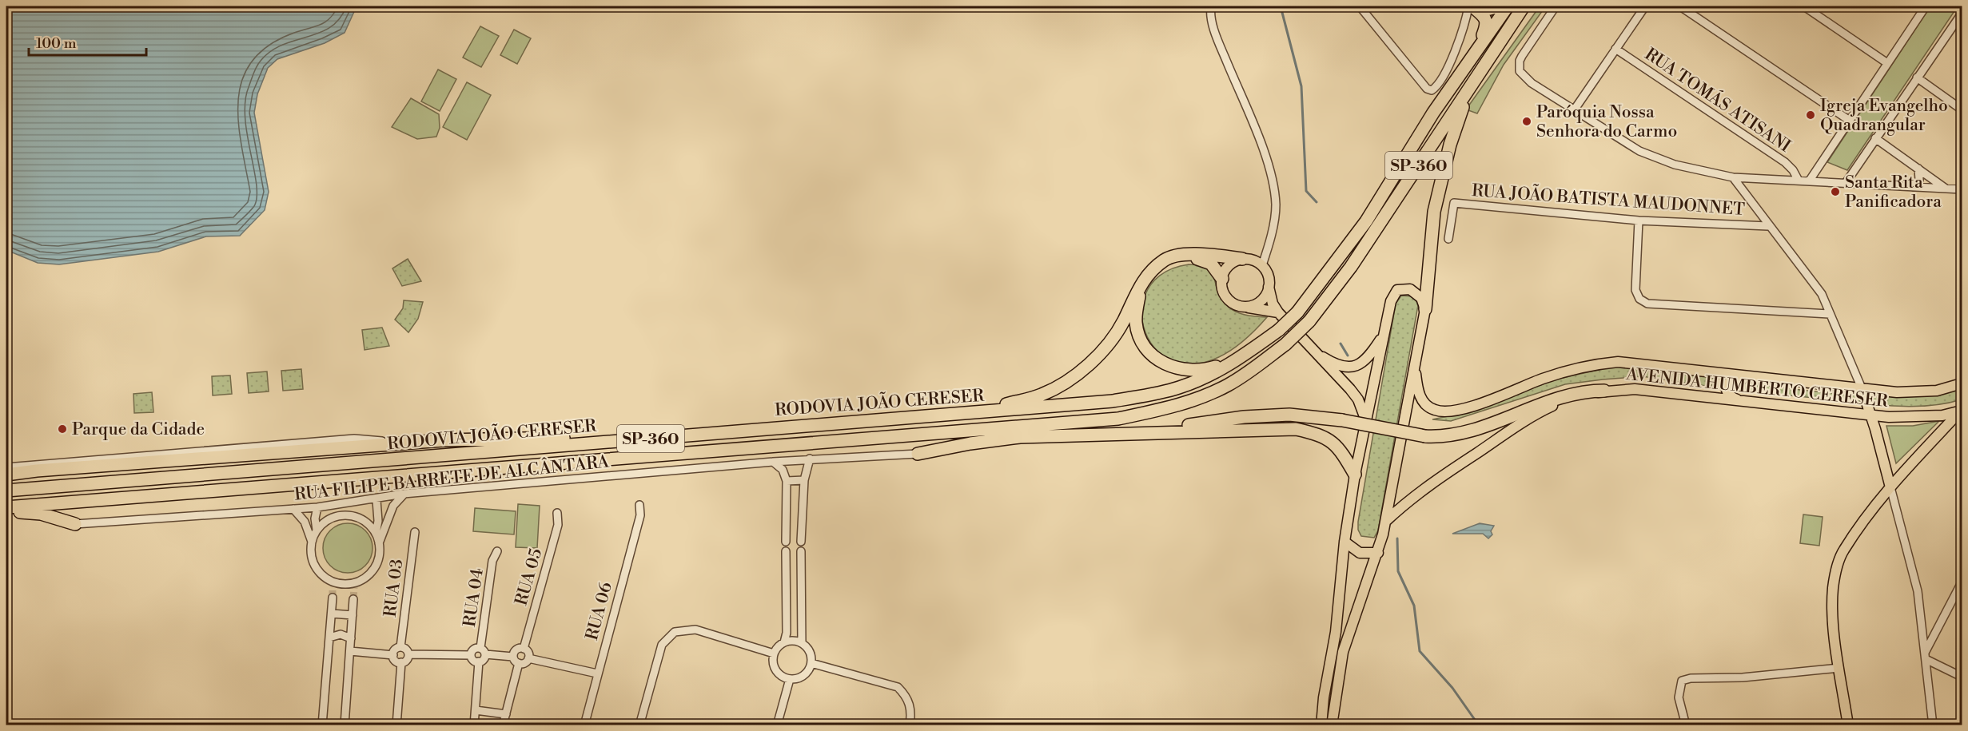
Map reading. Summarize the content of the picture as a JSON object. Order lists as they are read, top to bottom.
{
  "streets": {
    "highway": ["SP-360", "RODOVIA JOÃO CERESER"],
    "main road": ["AVENIDA HUMBERTO CERESER"],
    "street": [
      "RUA TOMÁS ATISANI",
      "RUA JOÃO BATISTA MAUDONNET",
      "RUA FILIPE BARRETE DE ALCÂNTARA",
      "RUA 05",
      "RUA 03",
      "RUA 04",
      "RUA 06"
    ]
  },
  "crossings": [
    ["SP-360", "RODOVIA JOÃO CERESER"]
  ],
  "places": [
    "Igreja Evangelho Quadrangular",
    "Paróquia Nossa Senhora do Carmo",
    "Santa Rita Panificadora",
    "Parque da Cidade"
  ],
  "scale_bar": "100 m"
}
